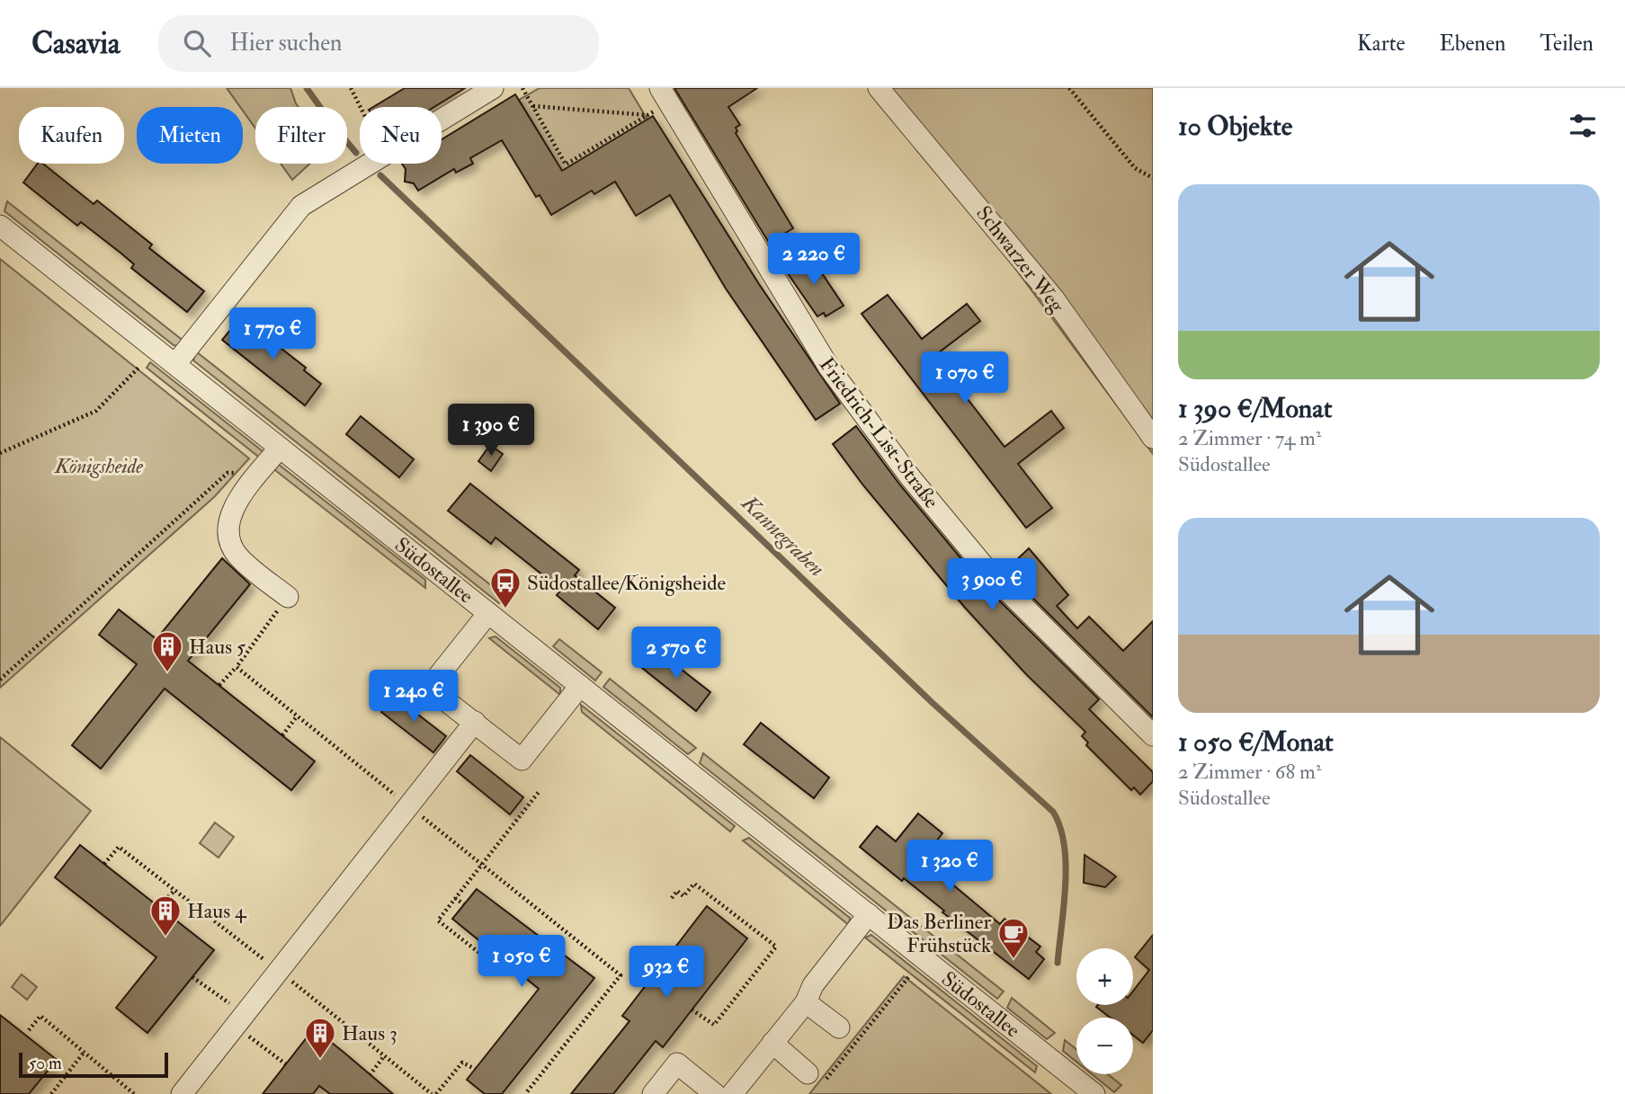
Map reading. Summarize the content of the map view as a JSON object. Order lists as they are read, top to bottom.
{
  "streets": {
    "street": ["Schwarzer Weg", "Friedrich-List-Straße", "Südostallee"]
  },
  "water": ["Kannegraben"],
  "parks": ["Königsheide"],
  "places": {
    "bus stop": ["Südostallee/Königsheide"],
    "building": ["Haus 5", "Haus 4", "Haus 3"],
    "cafe": ["Das Berliner Frühstück"]
  },
  "scale_bar": "50 m",
  "page": {
    "header": "Casavia",
    "search": "Hier suchen",
    "nav": ["Karte", "Ebenen", "Teilen"],
    "heading": "10 Objekte",
    "chip": [
      "Kaufen",
      "Mieten",
      "Filter",
      "Neu"
    ],
    "list": [
      {
        "name": "1 390 €/Monat",
        "note": "2 Zimmer · 74 m² · Südostallee"
      },
      {
        "name": "1 050 €/Monat",
        "note": "2 Zimmer · 68 m² · Südostallee"
      }
    ],
    "price": [
      "2 220 €",
      "1 770 €",
      "1 070 €",
      "1 390 €",
      "3 900 €",
      "2 570 €",
      "1 240 €",
      "1 320 €",
      "1 050 €",
      "932 €"
    ],
    "map_buttons": ["+", "−"],
    "scale": "50 m"
  }
}
